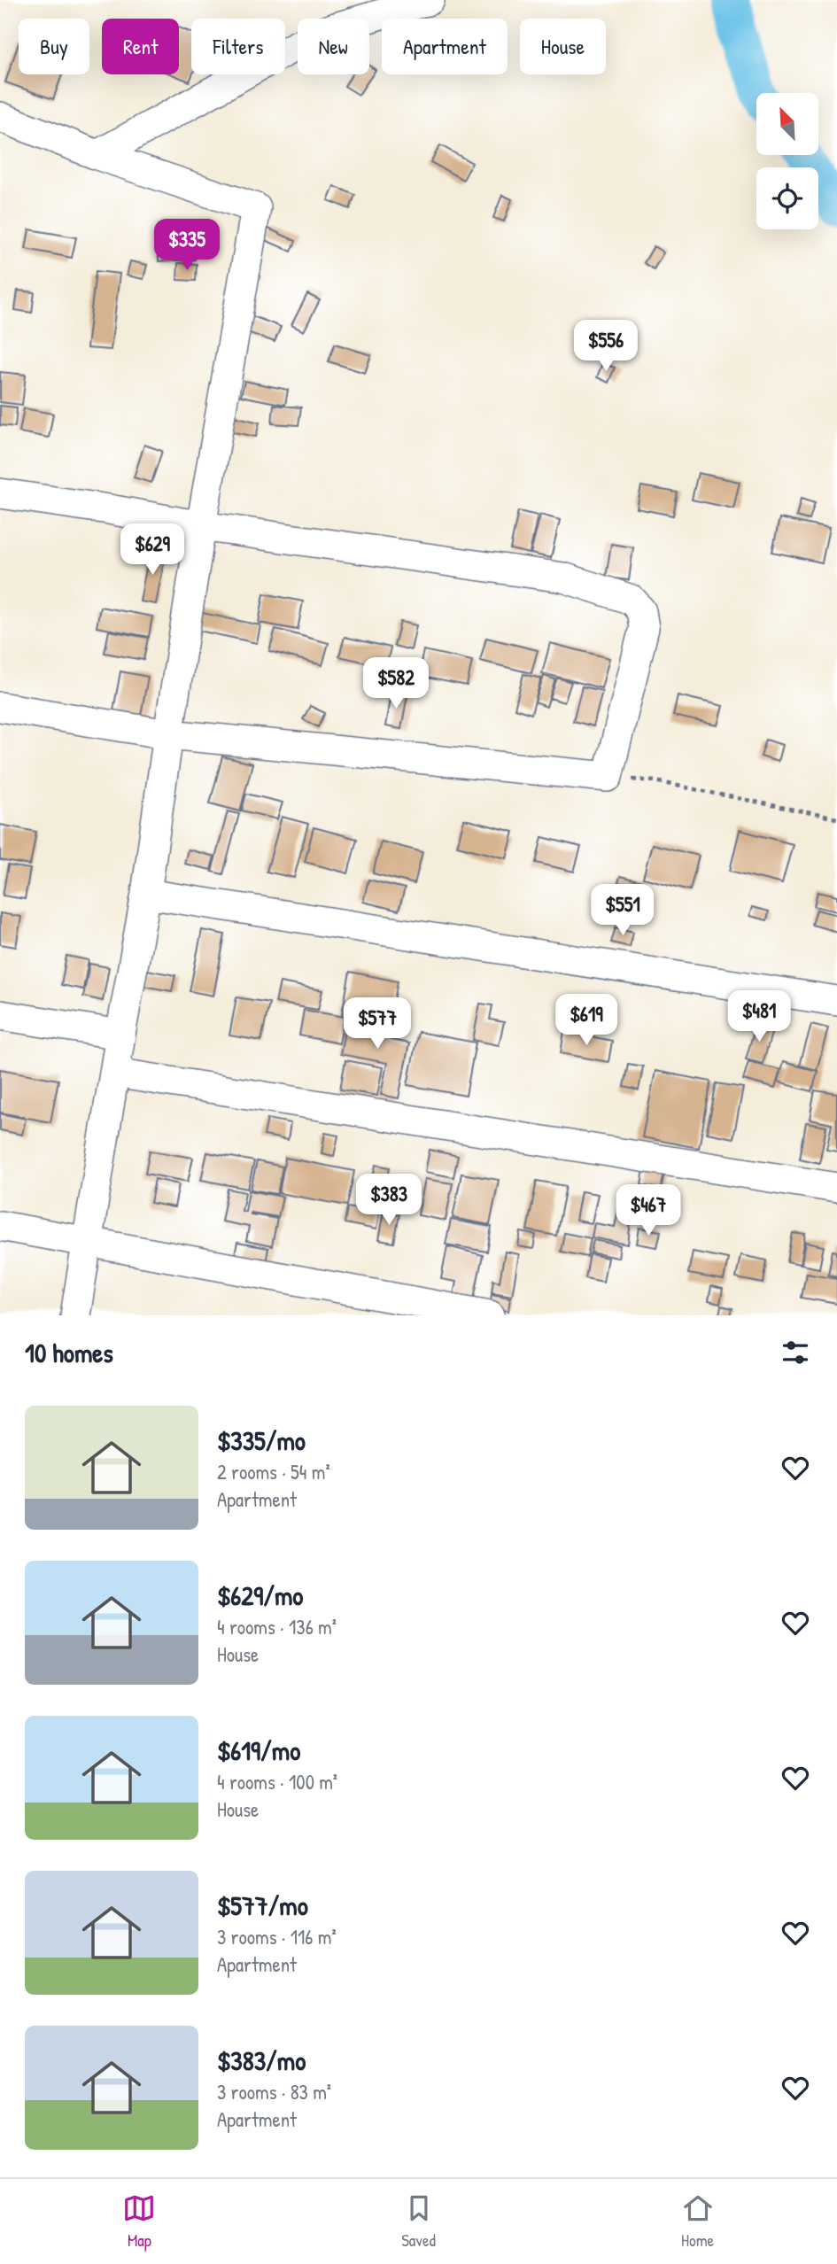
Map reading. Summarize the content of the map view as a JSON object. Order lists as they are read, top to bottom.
{
  "north": "top left",
  "page": {
    "chip": [
      "Buy",
      "Rent",
      "Filters",
      "New",
      "Apartment",
      "House"
    ],
    "price": [
      "$335",
      "$556",
      "$629",
      "$582",
      "$551",
      "$481",
      "$619",
      "$577",
      "$383",
      "$467"
    ],
    "heading": "10 homes",
    "list": [
      {
        "name": "$335/mo",
        "note": "2 rooms · 54 m² · Apartment"
      },
      {
        "name": "$629/mo",
        "note": "4 rooms · 136 m² · House"
      },
      {
        "name": "$619/mo",
        "note": "4 rooms · 100 m² · House"
      },
      {
        "name": "$577/mo",
        "note": "3 rooms · 116 m² · Apartment"
      },
      {
        "name": "$383/mo",
        "note": "3 rooms · 83 m² · Apartment"
      }
    ],
    "tabs": ["Map", "Saved", "Home"]
  }
}
